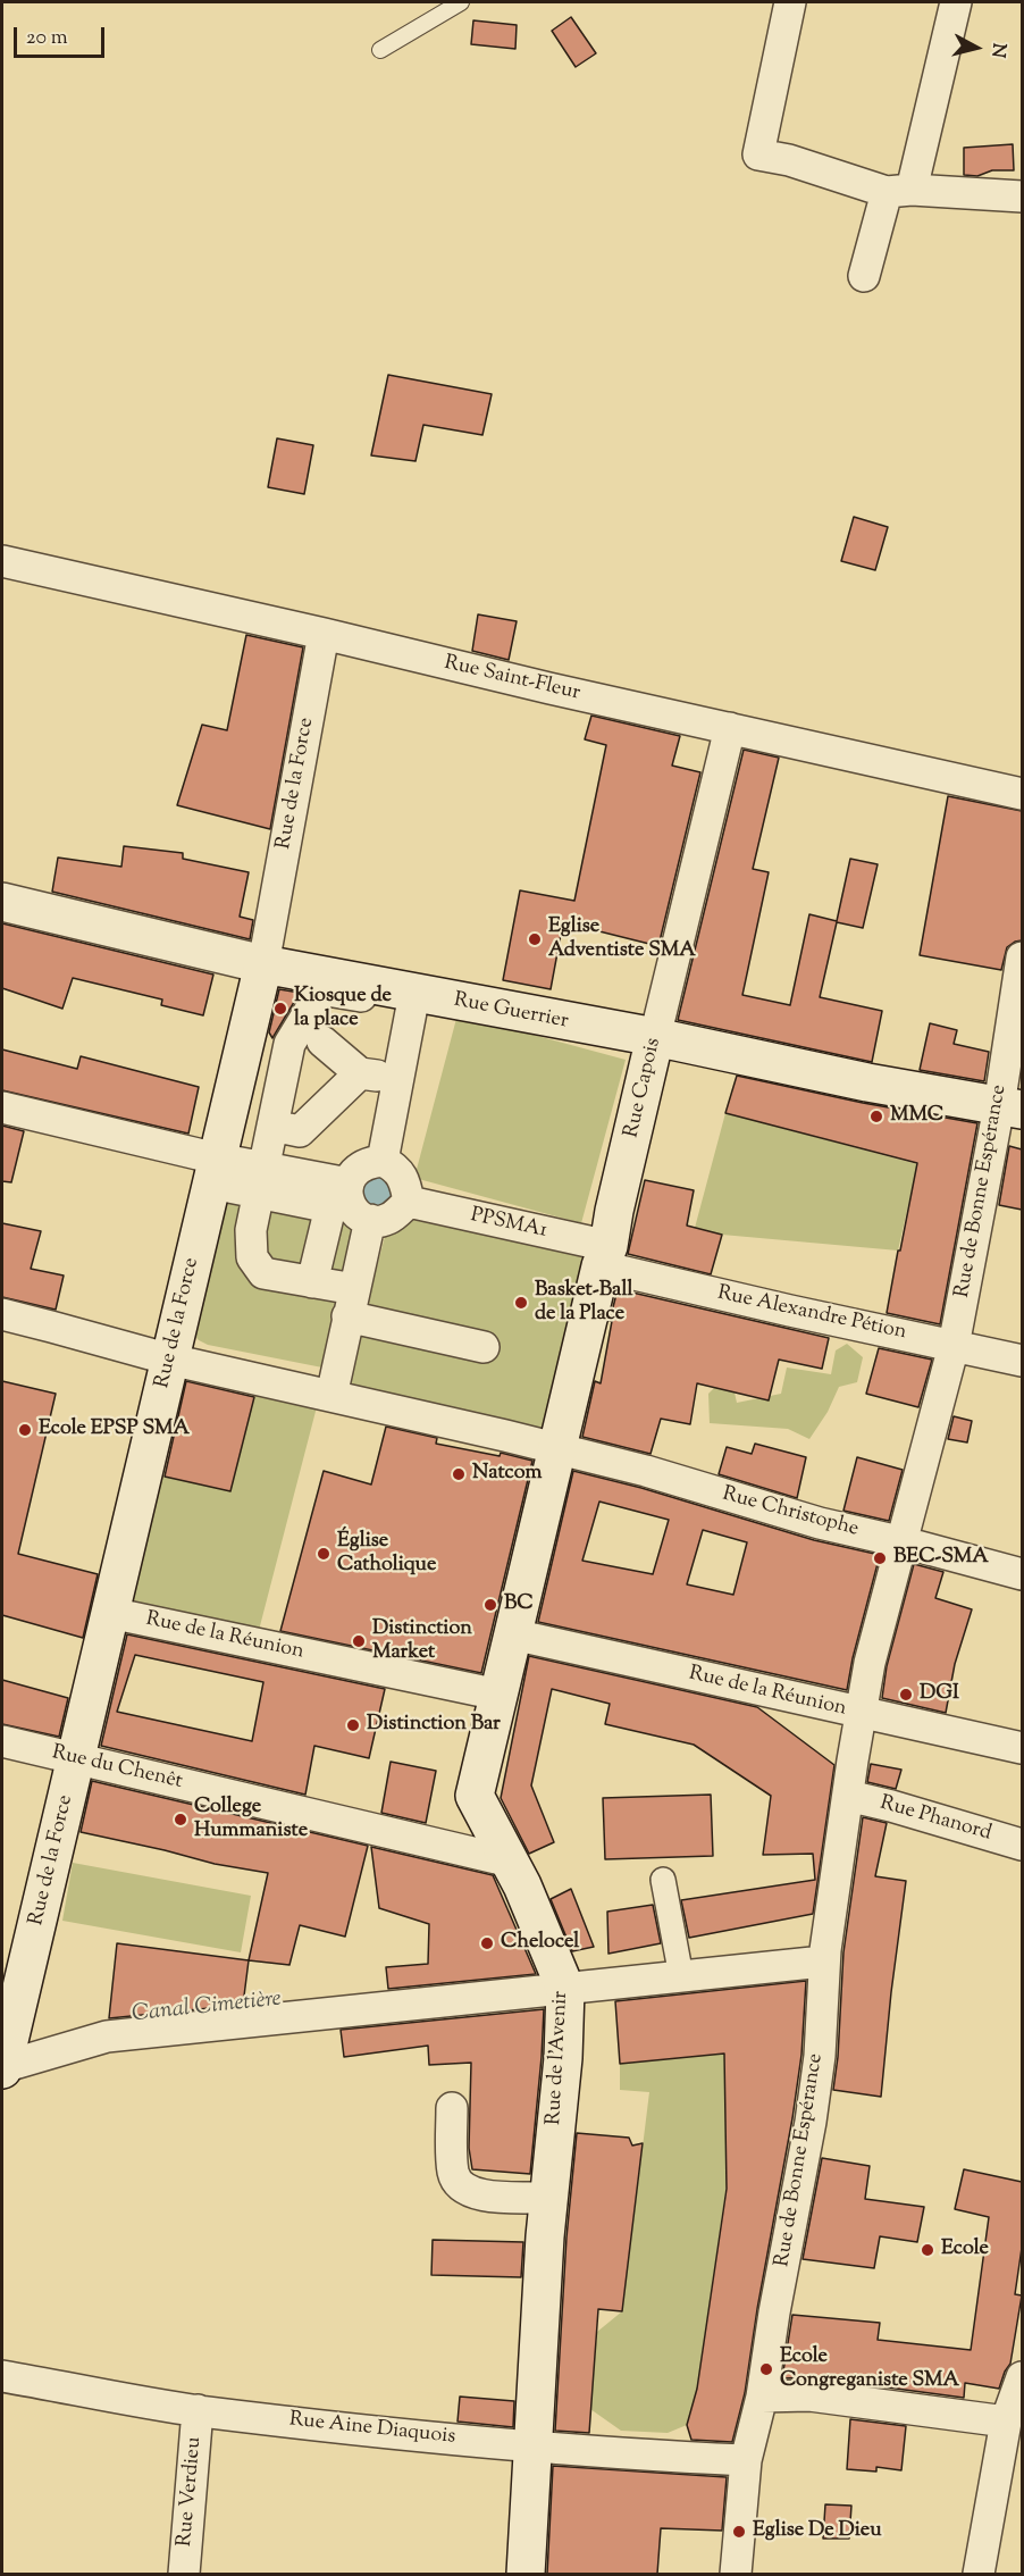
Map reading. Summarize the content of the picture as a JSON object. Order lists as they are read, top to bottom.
{
  "streets": {
    "main road": [
      "Rue de la Force",
      "Rue Guerrier",
      "Rue Capois",
      "Rue de l'Avenir"
    ],
    "street": [
      "Rue Saint-Fleur",
      "Rue de Bonne Espérance",
      "PPSMA1",
      "Rue Alexandre Pétion",
      "Rue Christophe",
      "Rue de la Réunion",
      "Rue du Chenêt",
      "Rue Phanord",
      "Rue Aine Diaquois",
      "Rue Verdieu"
    ]
  },
  "crossings": [
    ["Rue Saint-Fleur", "Rue de la Force"],
    ["Rue Saint-Fleur", "Rue Capois"],
    ["Rue de la Force", "Rue Guerrier"],
    ["Rue de la Force", "Rue Christophe"],
    ["Rue de la Force", "Rue de la Réunion"],
    ["Rue de la Force", "Rue du Chenêt"],
    ["Rue Guerrier", "Rue Capois"],
    ["Rue Guerrier", "Rue de Bonne Espérance"],
    ["Rue Capois", "PPSMA1"],
    ["Rue Capois", "Rue Alexandre Pétion"],
    ["Rue Capois", "Rue Christophe"],
    ["Rue Capois", "Rue de l'Avenir"],
    ["Rue de Bonne Espérance", "Rue Alexandre Pétion"],
    ["Rue de Bonne Espérance", "Rue Christophe"],
    ["Rue de Bonne Espérance", "Rue de la Réunion"],
    ["Rue de Bonne Espérance", "Rue Phanord"],
    ["Rue de Bonne Espérance", "Rue Aine Diaquois"],
    ["PPSMA1", "Rue Alexandre Pétion"],
    ["Rue Christophe", "Rue de l'Avenir"],
    ["Rue de la Réunion", "Rue de l'Avenir"],
    ["Rue du Chenêt", "Rue de l'Avenir"],
    ["Rue de l'Avenir", "Rue Aine Diaquois"],
    ["Rue Aine Diaquois", "Rue Verdieu"]
  ],
  "water": ["Canal Cimetière"],
  "places": [
    "Eglise Adventiste SMA",
    "Kiosque de la place",
    "MMC",
    "Basket-Ball de la Place",
    "Ecole EPSP SMA",
    "Natcom",
    "Église Catholique",
    "BEC-SMA",
    "BC",
    "Distinction Market",
    "DGI",
    "Distinction Bar",
    "College Hummaniste",
    "Chelocel",
    "Ecole",
    "Ecole Congreganiste SMA",
    "Eglise De Dieu"
  ],
  "scale_bar": "20 m",
  "north": "right"
}
